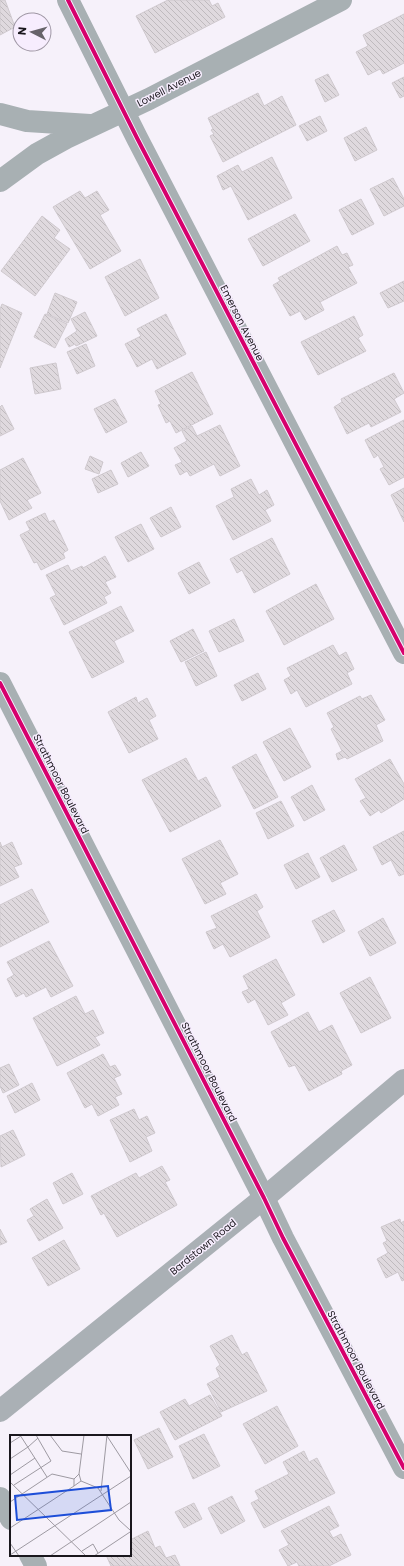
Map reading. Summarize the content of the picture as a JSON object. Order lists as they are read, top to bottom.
{
  "streets": {
    "main road": ["Bardstown Road"],
    "street": ["Lowell Avenue", "Emerson Avenue", "Strathmoor Boulevard"]
  },
  "crossings": [
    ["Lowell Avenue", "Emerson Avenue"],
    ["Strathmoor Boulevard", "Bardstown Road"]
  ],
  "north": "left"
}
